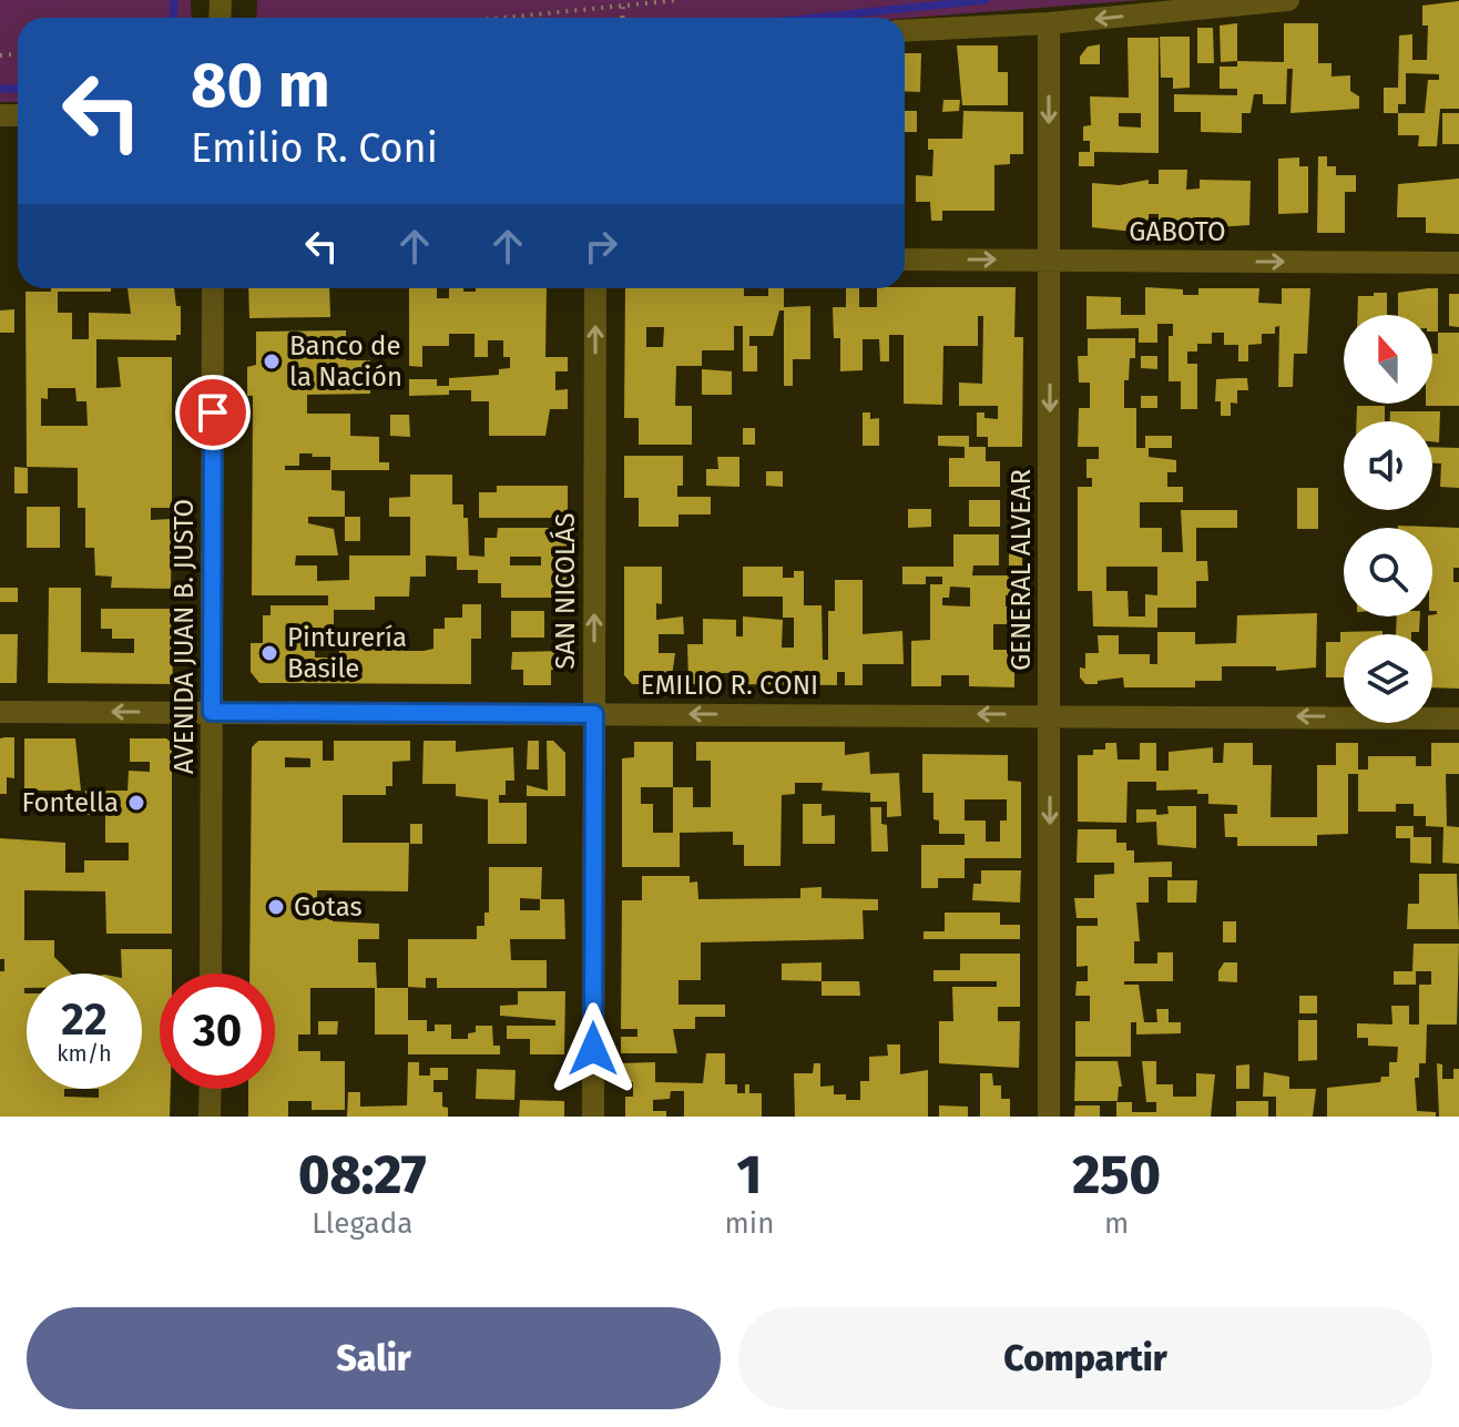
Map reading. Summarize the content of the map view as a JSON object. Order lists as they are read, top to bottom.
{
  "streets": {
    "street": [
      "GABOTO",
      "GENERAL ALVEAR",
      "SAN NICOLÁS",
      "AVENIDA JUAN B. JUSTO",
      "EMILIO R. CONI"
    ]
  },
  "crossings": [
    ["GABOTO", "GENERAL ALVEAR"],
    ["GENERAL ALVEAR", "EMILIO R. CONI"],
    ["SAN NICOLÁS", "EMILIO R. CONI"],
    ["AVENIDA JUAN B. JUSTO", "EMILIO R. CONI"]
  ],
  "one_way": [
    "GABOTO",
    "GENERAL ALVEAR",
    "SAN NICOLÁS",
    "EMILIO R. CONI"
  ],
  "places": [
    "Banco de la Nación",
    "Pinturería Basile",
    "Fontella",
    "Gotas"
  ],
  "north": "top",
  "page": {
    "turn": ["80 m", "Emilio R. Coni"],
    "speed": "22 km/h",
    "limit": "30",
    "eta": [
      "08:27",
      "Llegada",
      "1",
      "min",
      "250",
      "m"
    ],
    "buttons": ["Salir", "Compartir"]
  }
}
